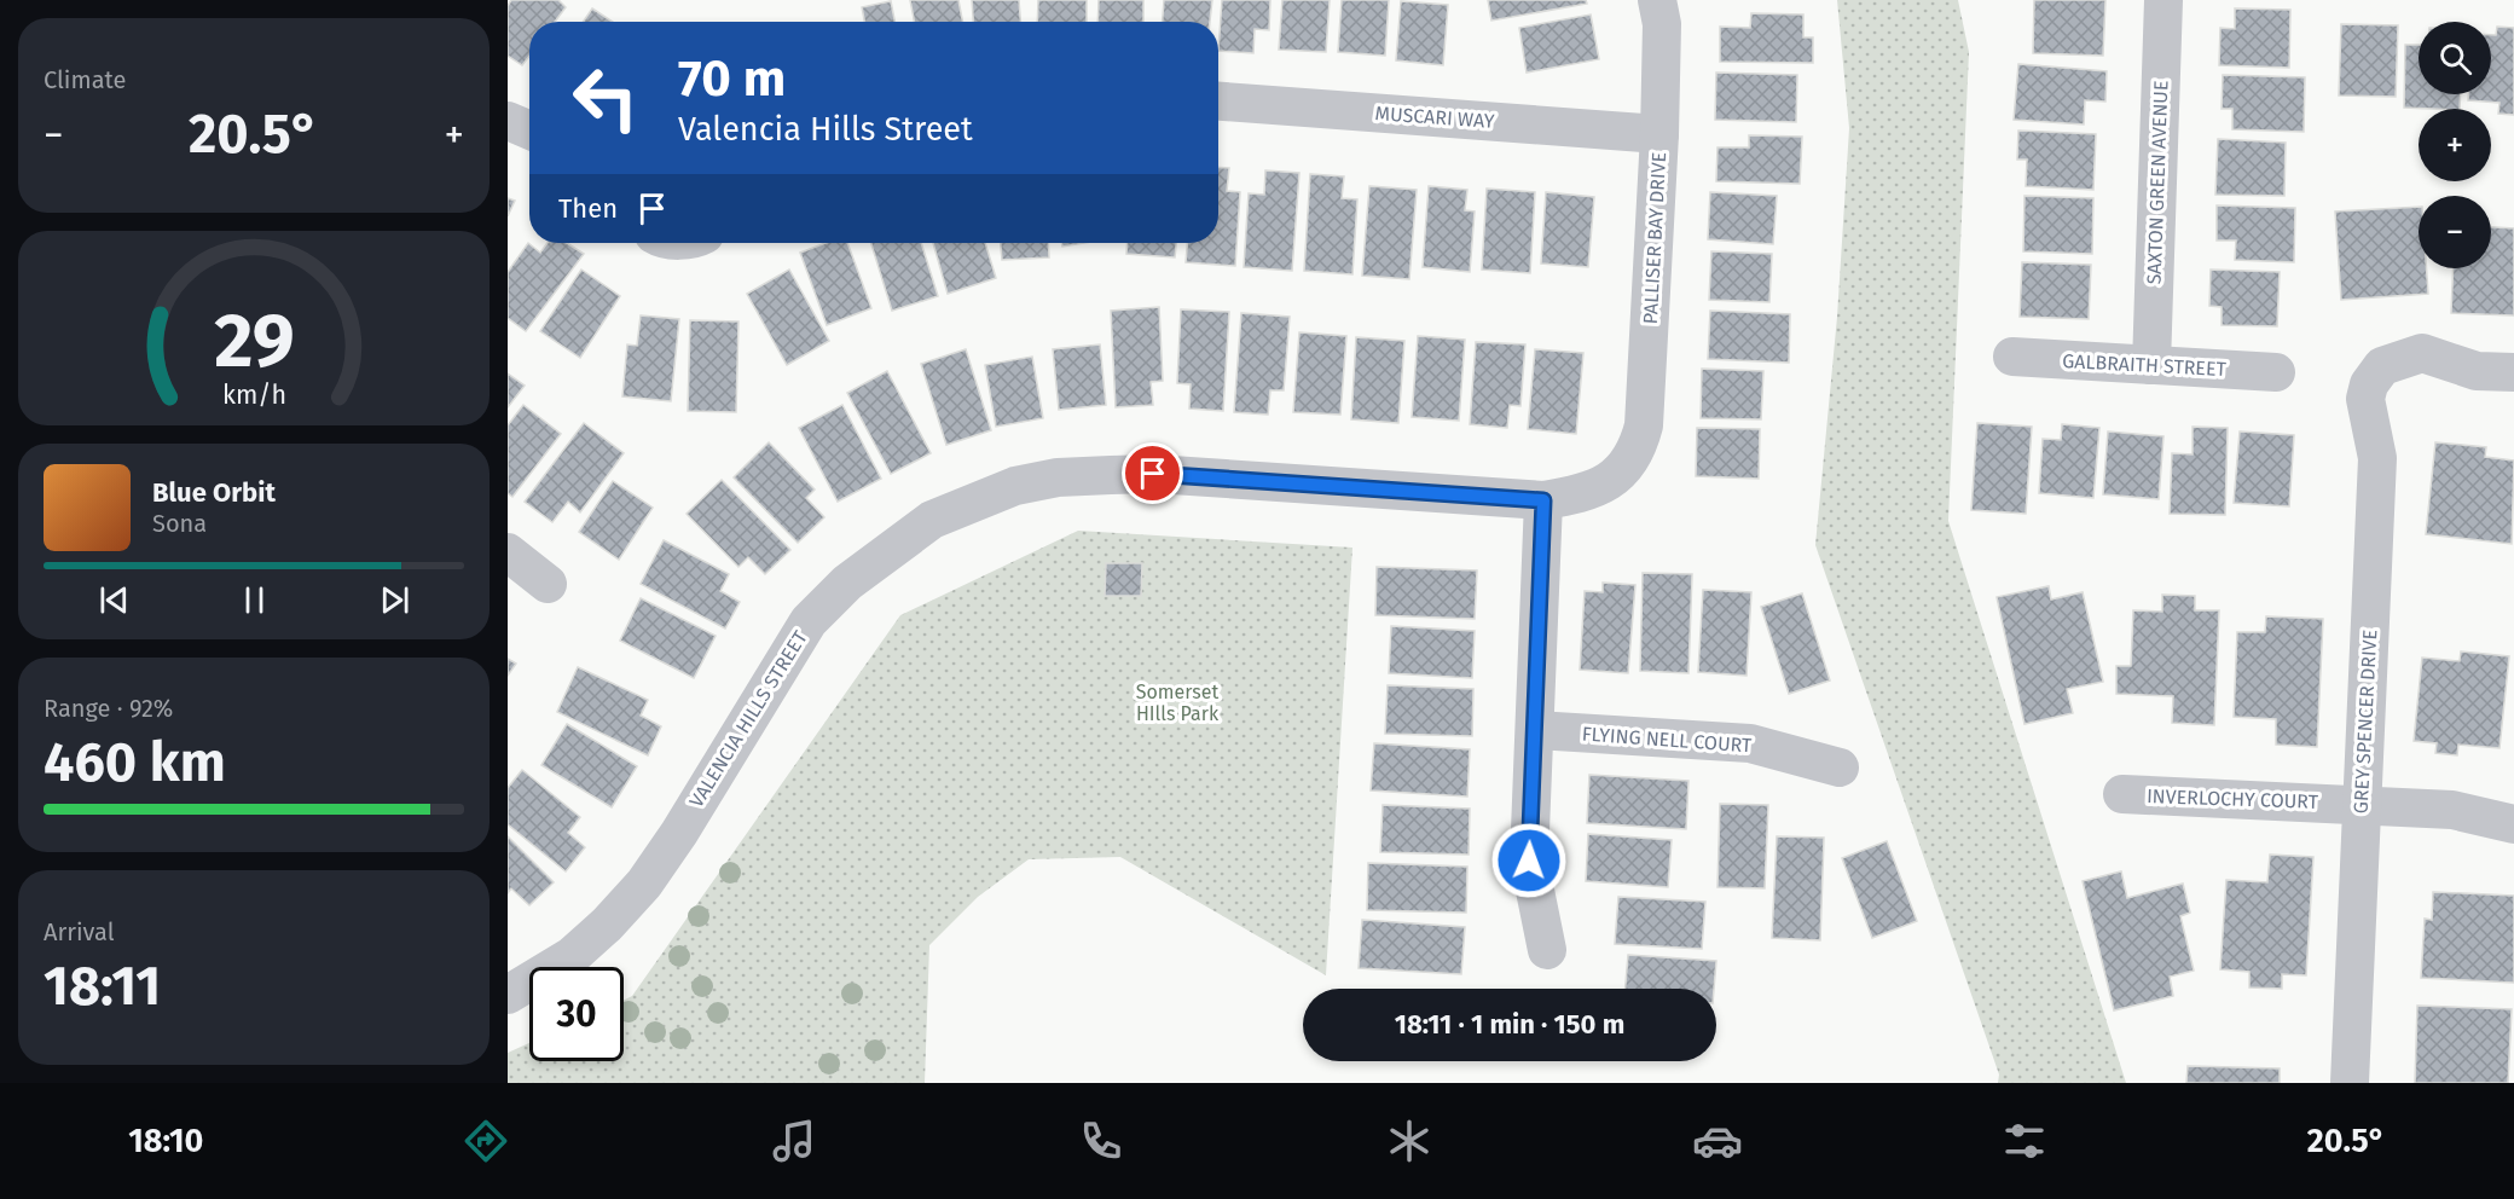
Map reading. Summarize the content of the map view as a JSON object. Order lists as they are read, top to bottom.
{
  "streets": {
    "street": [
      "MUSCARI WAY",
      "SAXTON GREEN AVENUE",
      "PALLISER BAY DRIVE",
      "GALBRAITH STREET",
      "VALENCIA HILLS STREET",
      "GREY SPENCER DRIVE",
      "FLYING NELL COURT",
      "INVERLOCHY COURT"
    ]
  },
  "crossings": [
    ["MUSCARI WAY", "PALLISER BAY DRIVE"],
    ["SAXTON GREEN AVENUE", "GALBRAITH STREET"],
    ["PALLISER BAY DRIVE", "VALENCIA HILLS STREET"],
    ["GREY SPENCER DRIVE", "INVERLOCHY COURT"]
  ],
  "parks": ["Somerset HIlls Park"],
  "page": {
    "tile": [
      "Climate",
      ["Range · 92%", "460 km"],
      ["Arrival", "18:11"]
    ],
    "map_buttons": ["+", "−"],
    "turn": ["70 m", "Valencia Hills Street"],
    "heat": ["−", "20.5°", "+"],
    "then": "Then",
    "song": ["Blue Orbit", "Sona"],
    "limit": "30",
    "trip": "18:11 · 1 min · 150 m",
    "tabs": ["18:10", "20.5°"],
    "gauge": ["29", "km/h"]
  }
}
